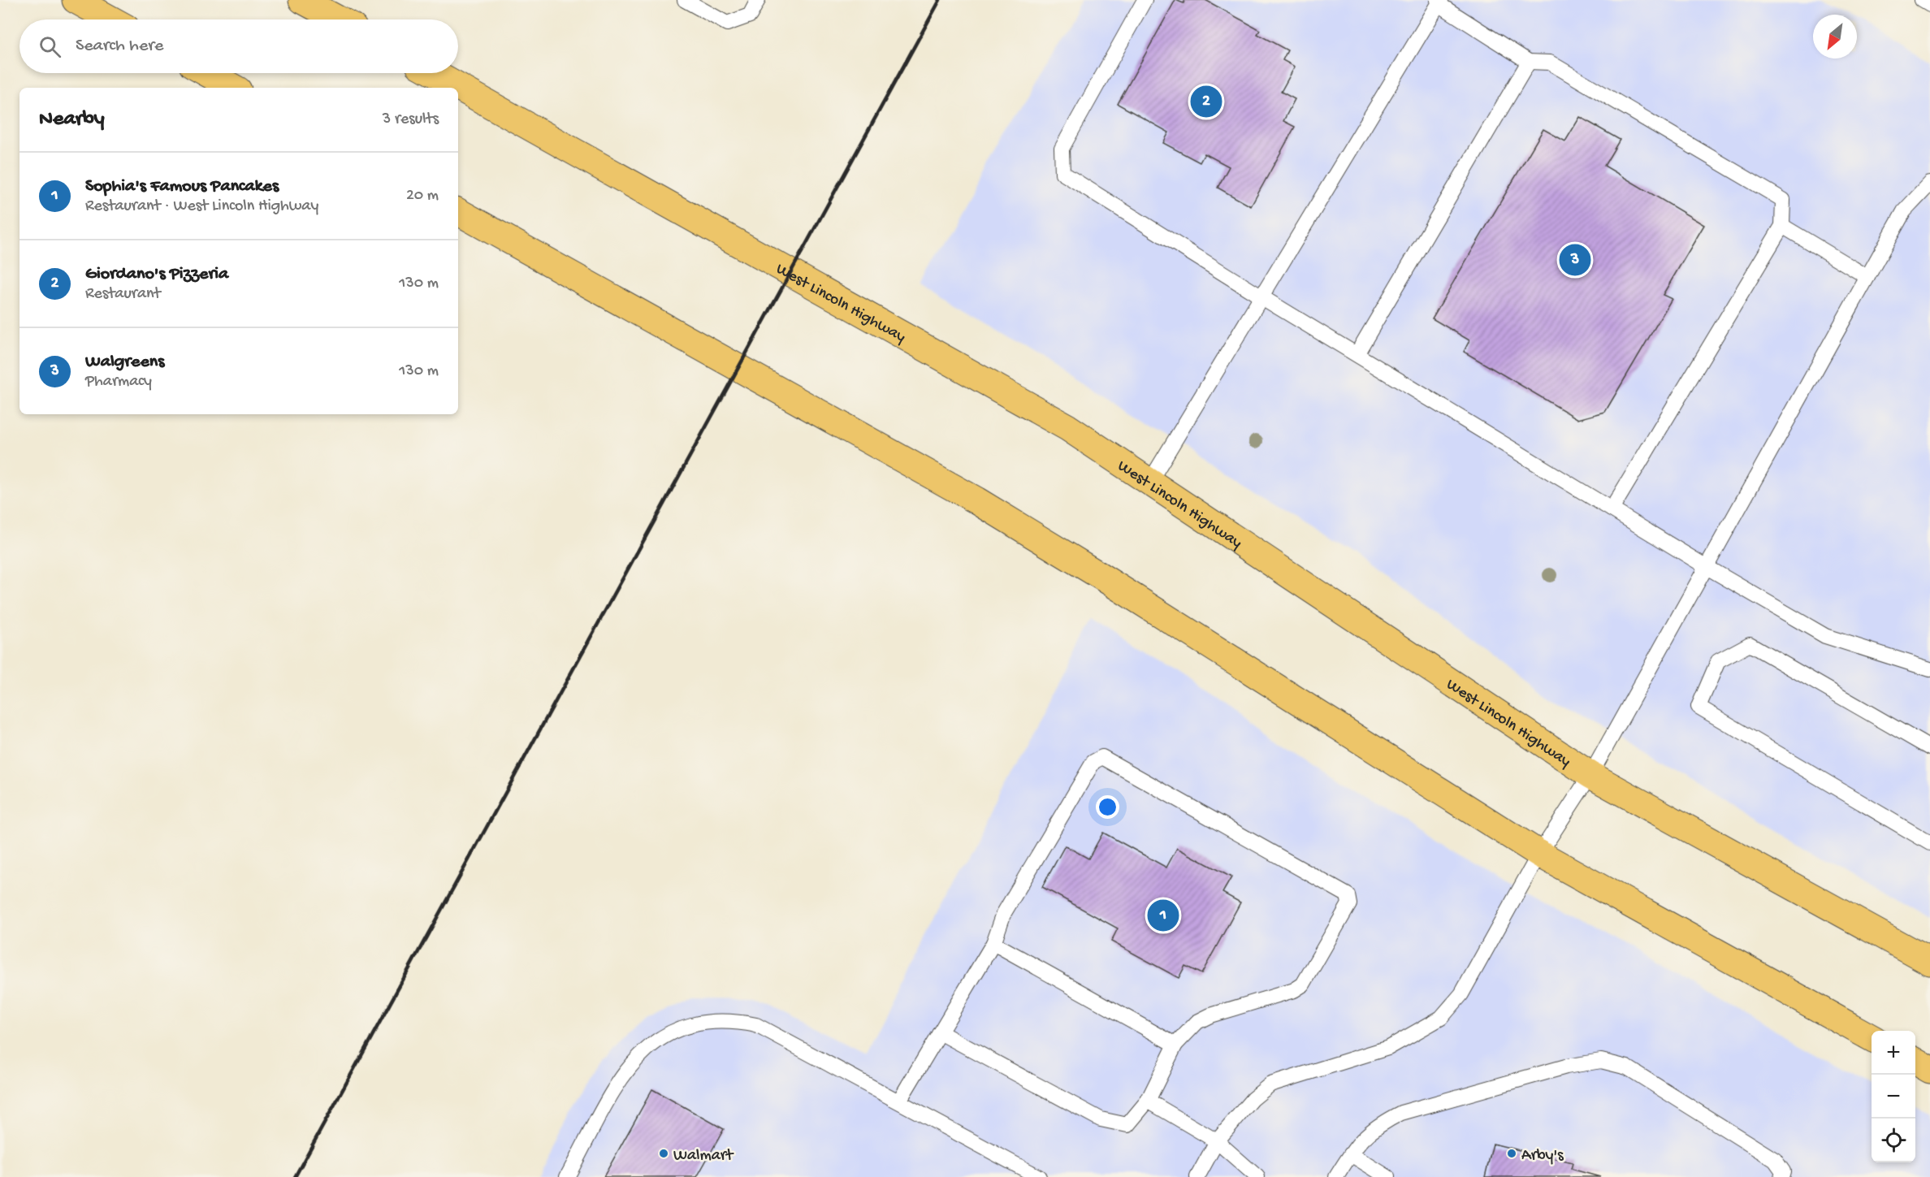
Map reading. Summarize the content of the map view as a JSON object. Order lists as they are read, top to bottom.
{
  "streets": {
    "main road": ["West Lincoln Highway"]
  },
  "places": ["Walmart", "Arby's"],
  "north": "bottom left",
  "page": {
    "search": "Search here",
    "pins": ["2", "3", "1"],
    "heading": ["Nearby", "3 results"],
    "list": [
      {
        "mark": "1",
        "name": "Sophia's Famous Pancakes",
        "note": "Restaurant · West Lincoln Highway",
        "value": "20 m"
      },
      {
        "mark": "2",
        "name": "Giordano's Pizzeria",
        "note": "Restaurant",
        "value": "130 m"
      },
      {
        "mark": "3",
        "name": "Walgreens",
        "note": "Pharmacy",
        "value": "130 m"
      }
    ],
    "map_buttons": ["+", "−"]
  }
}
